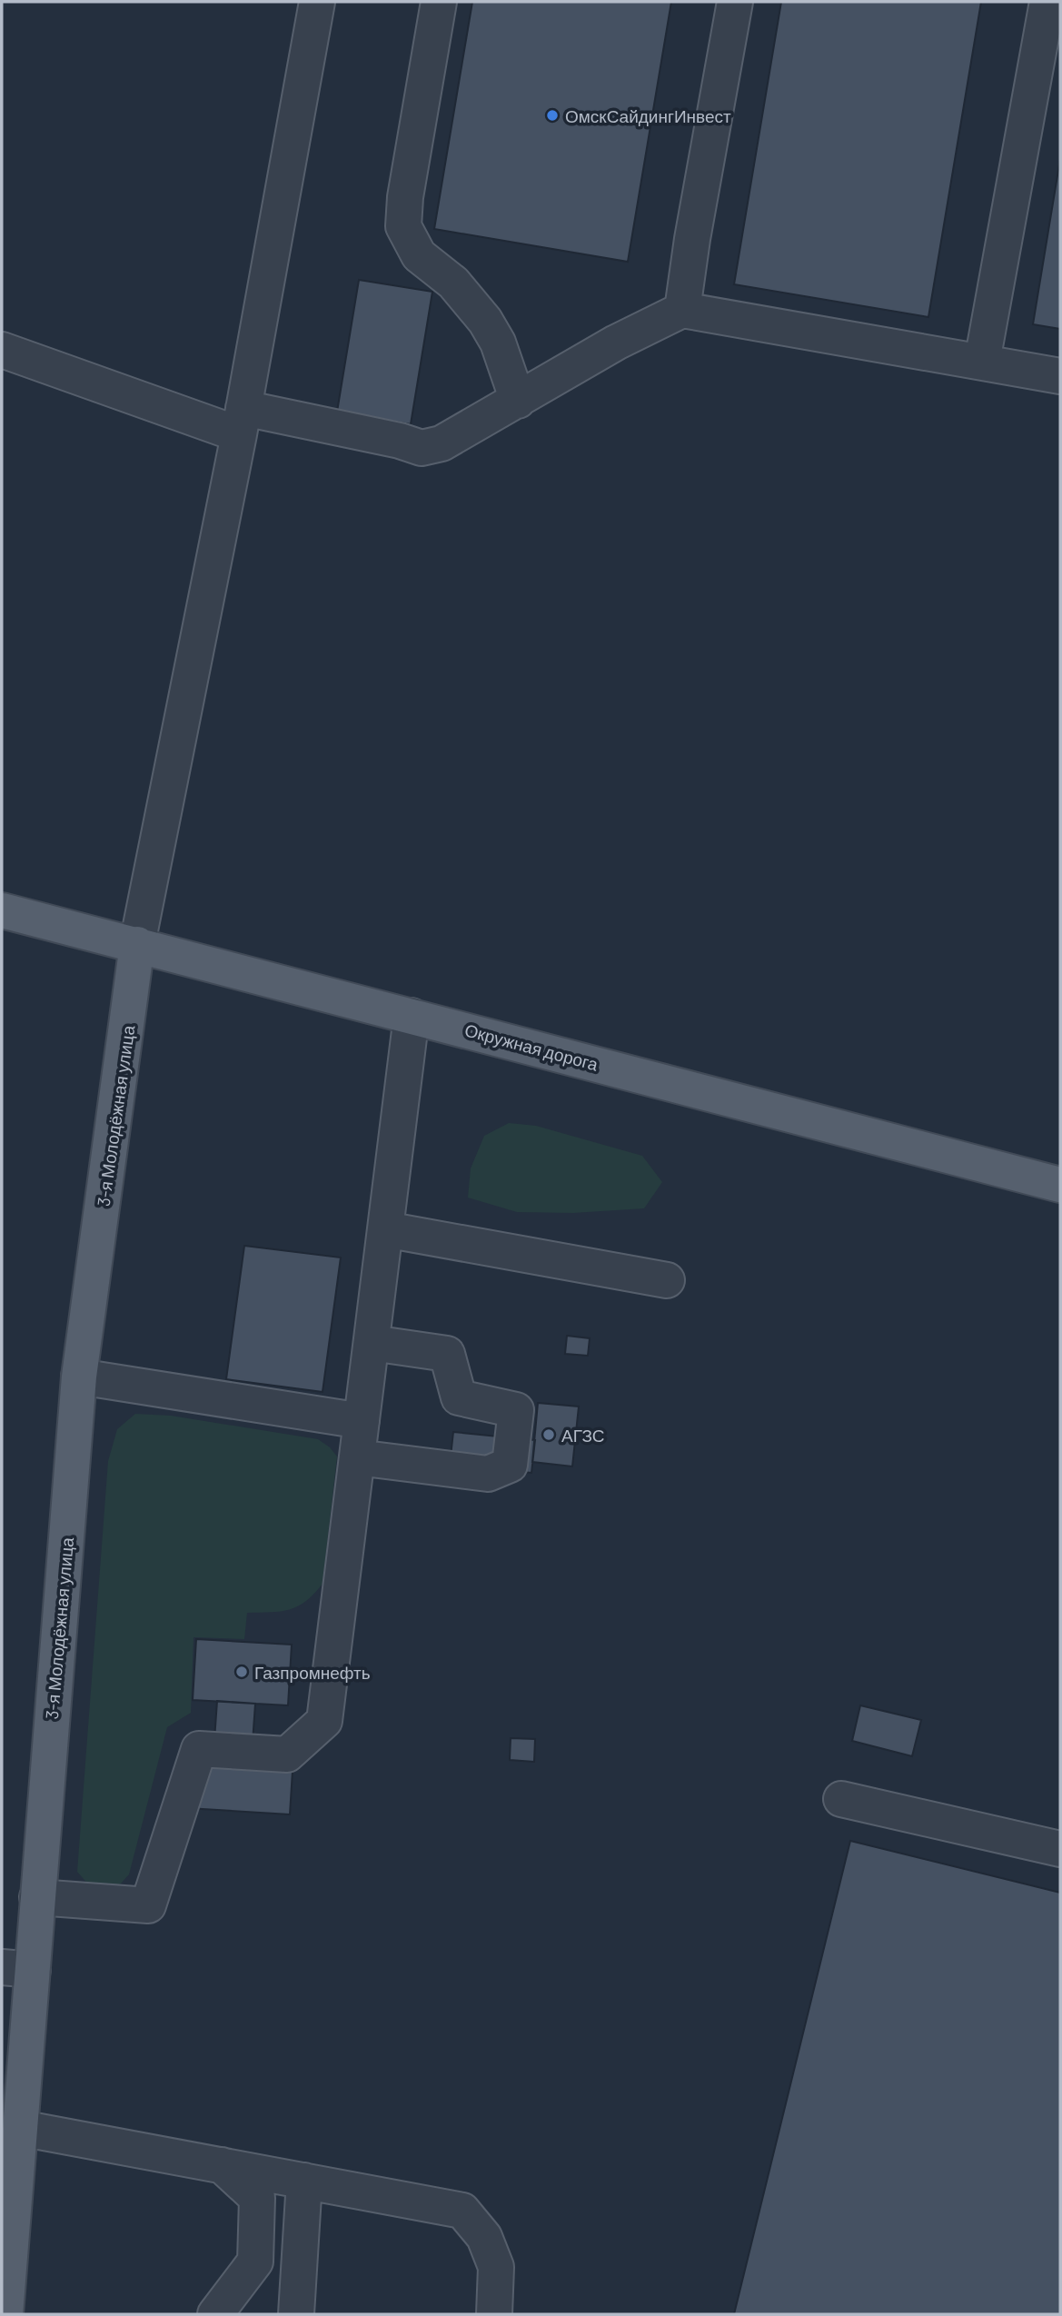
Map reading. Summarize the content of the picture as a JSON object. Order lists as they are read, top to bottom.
{
  "streets": {
    "main road": ["Окружная дорога", "3-я Молодёжная улица"]
  },
  "crossings": [
    ["Окружная дорога", "3-я Молодёжная улица"]
  ],
  "places": ["ОмскСайдингИнвест", "АГЗС", "Газпромнефть"]
}
